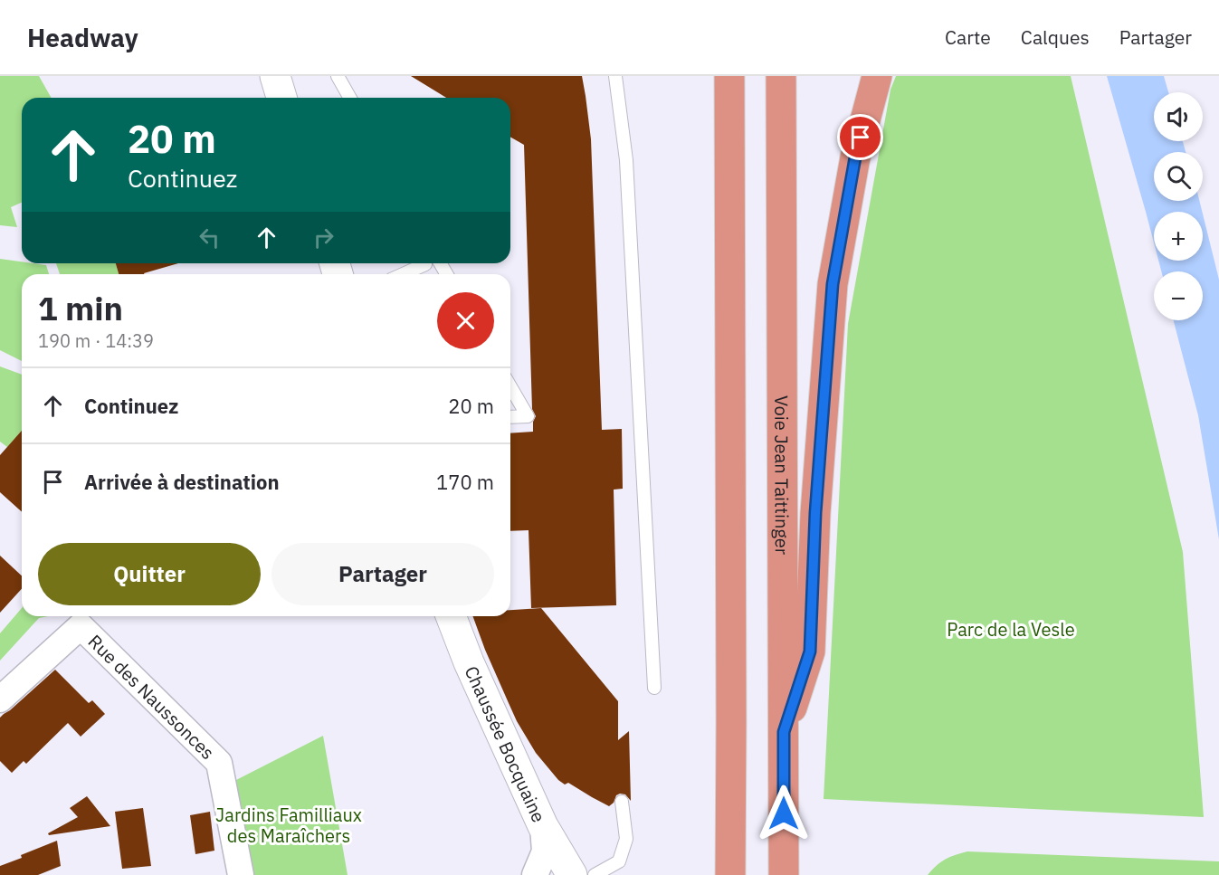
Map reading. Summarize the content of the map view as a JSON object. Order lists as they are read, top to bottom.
{
  "streets": {
    "highway": ["Voie Jean Taittinger"],
    "main road": ["Chaussée Bocquaine"],
    "street": ["Rue des Naussonces"]
  },
  "parks": ["Parc de la Vesle", "Jardins Familliaux des Maraîchers"],
  "page": {
    "header": "Headway",
    "nav": ["Carte", "Calques", "Partager"],
    "map_buttons": ["+", "−"],
    "turn": ["20 m", "Continuez"],
    "heading": ["1 min", "190 m · 14:39"],
    "list": [
      {
        "name": "Continuez",
        "value": "20 m"
      },
      {
        "name": "Arrivée à destination",
        "value": "170 m"
      }
    ],
    "buttons": ["Quitter", "Partager"]
  }
}
